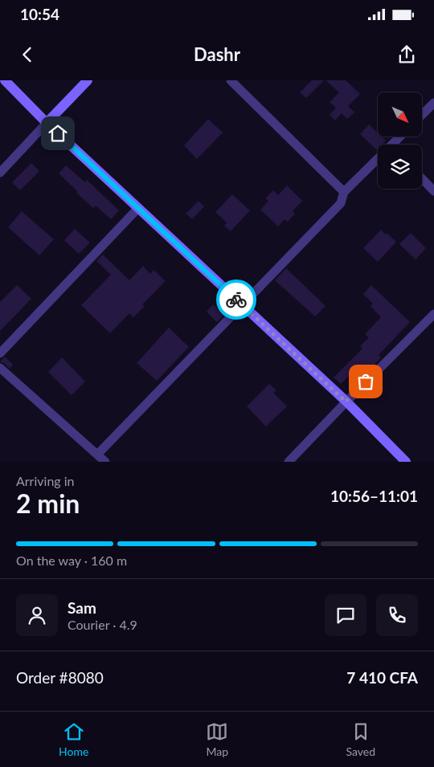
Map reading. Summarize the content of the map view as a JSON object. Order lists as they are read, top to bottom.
{
  "north": "bottom right",
  "page": {
    "status": "10:54",
    "header": "Dashr",
    "heading": ["2 min", "Arriving in", "10:56–11:01"],
    "panel": [
      "Sam",
      "Courier · 4.9",
      "Order #8080",
      "7 410 CFA"
    ],
    "bar": "On the way · 160 m",
    "tabs": ["Home", "Map", "Saved"]
  }
}
